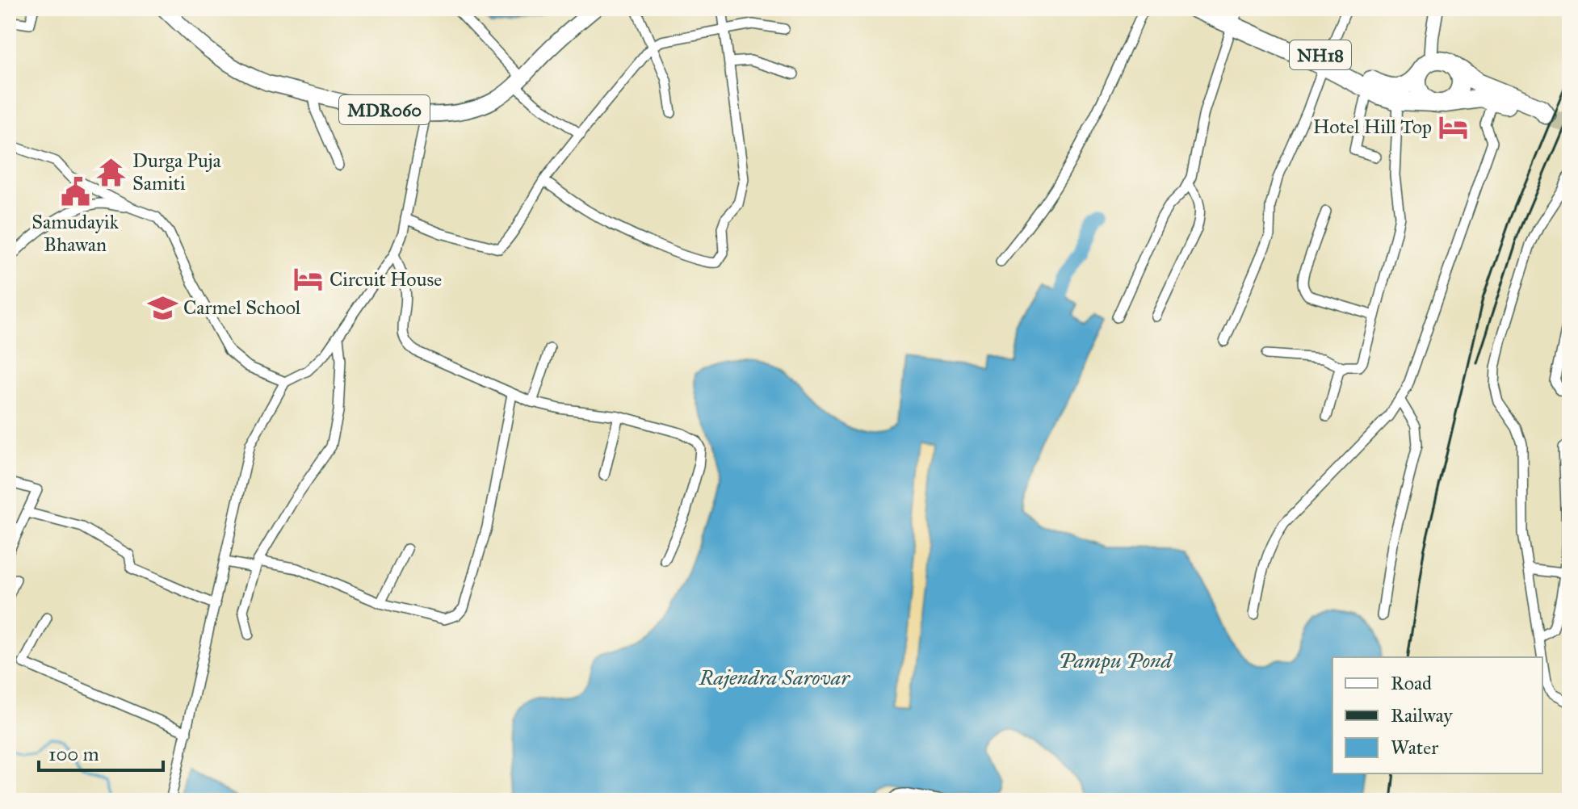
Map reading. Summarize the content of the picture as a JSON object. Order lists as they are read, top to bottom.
{
  "streets": {
    "highway": ["NH18"],
    "main road": ["MDR060"]
  },
  "water": ["Pampu Pond", "Rajendra Sarovar"],
  "places": {
    "hotel": ["Hotel Hill Top", "Circuit House"],
    "temple": ["Durga Puja Samiti"],
    "public building": ["Samudayik Bhawan"],
    "school or university": ["Carmel School"]
  },
  "legend": ["Road", "Railway", "Water"],
  "scale_bar": "100 m"
}
